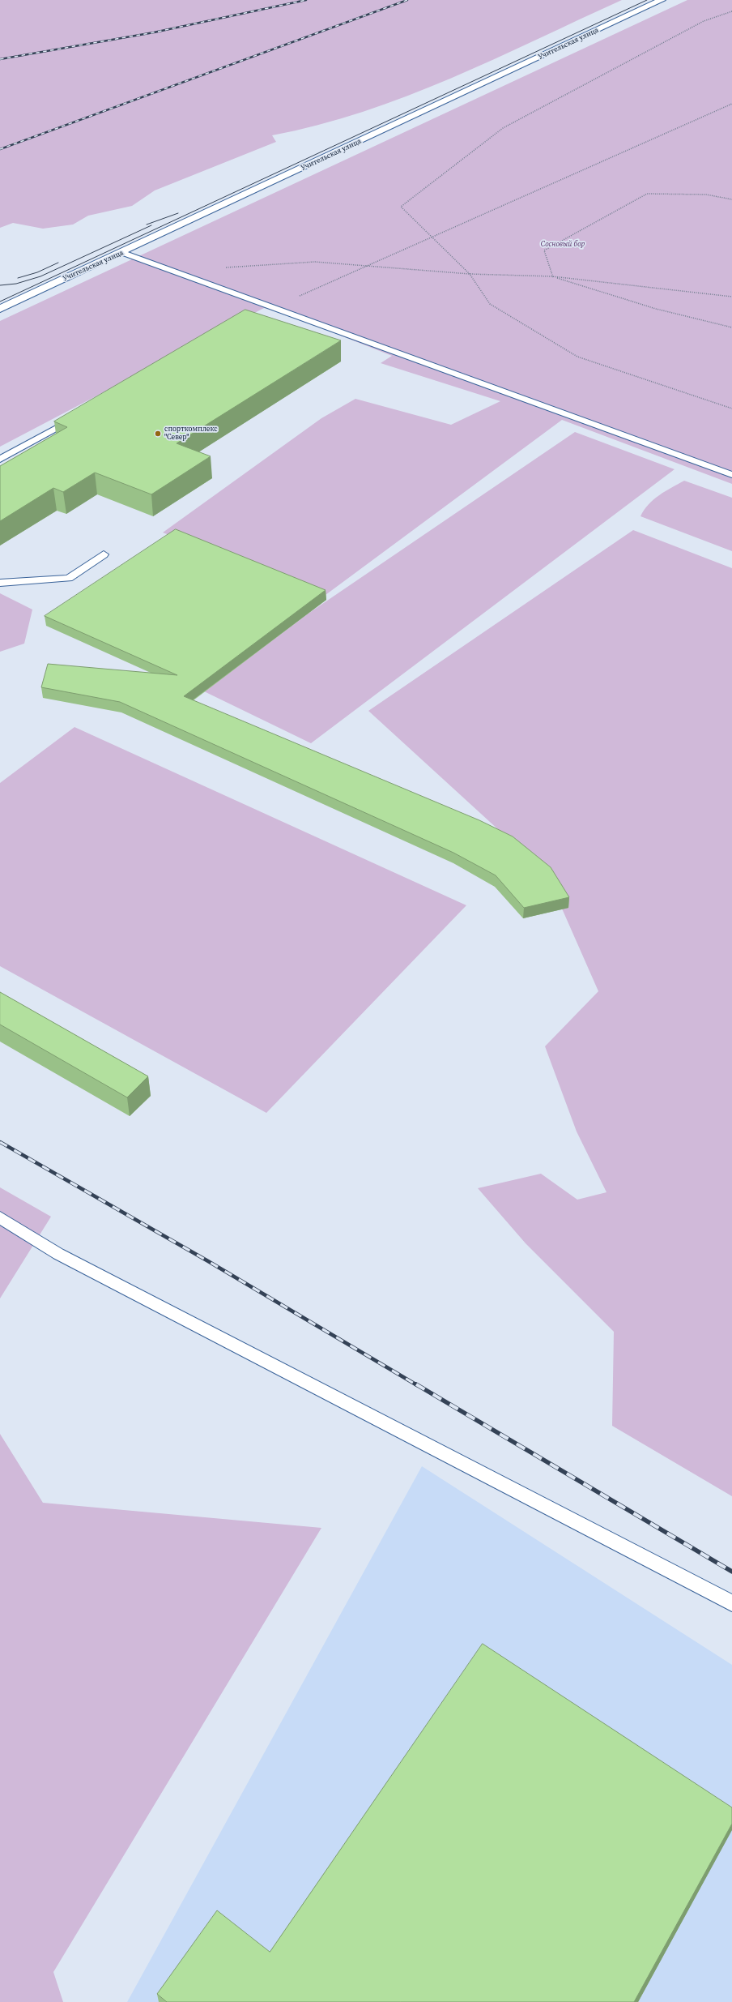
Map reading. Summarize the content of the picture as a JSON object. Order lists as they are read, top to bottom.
{
  "streets": {
    "main road": ["Учительская улица"]
  },
  "parks": ["Сосновый бор"],
  "places": ["спорткомплекс \"Север\""]
}
